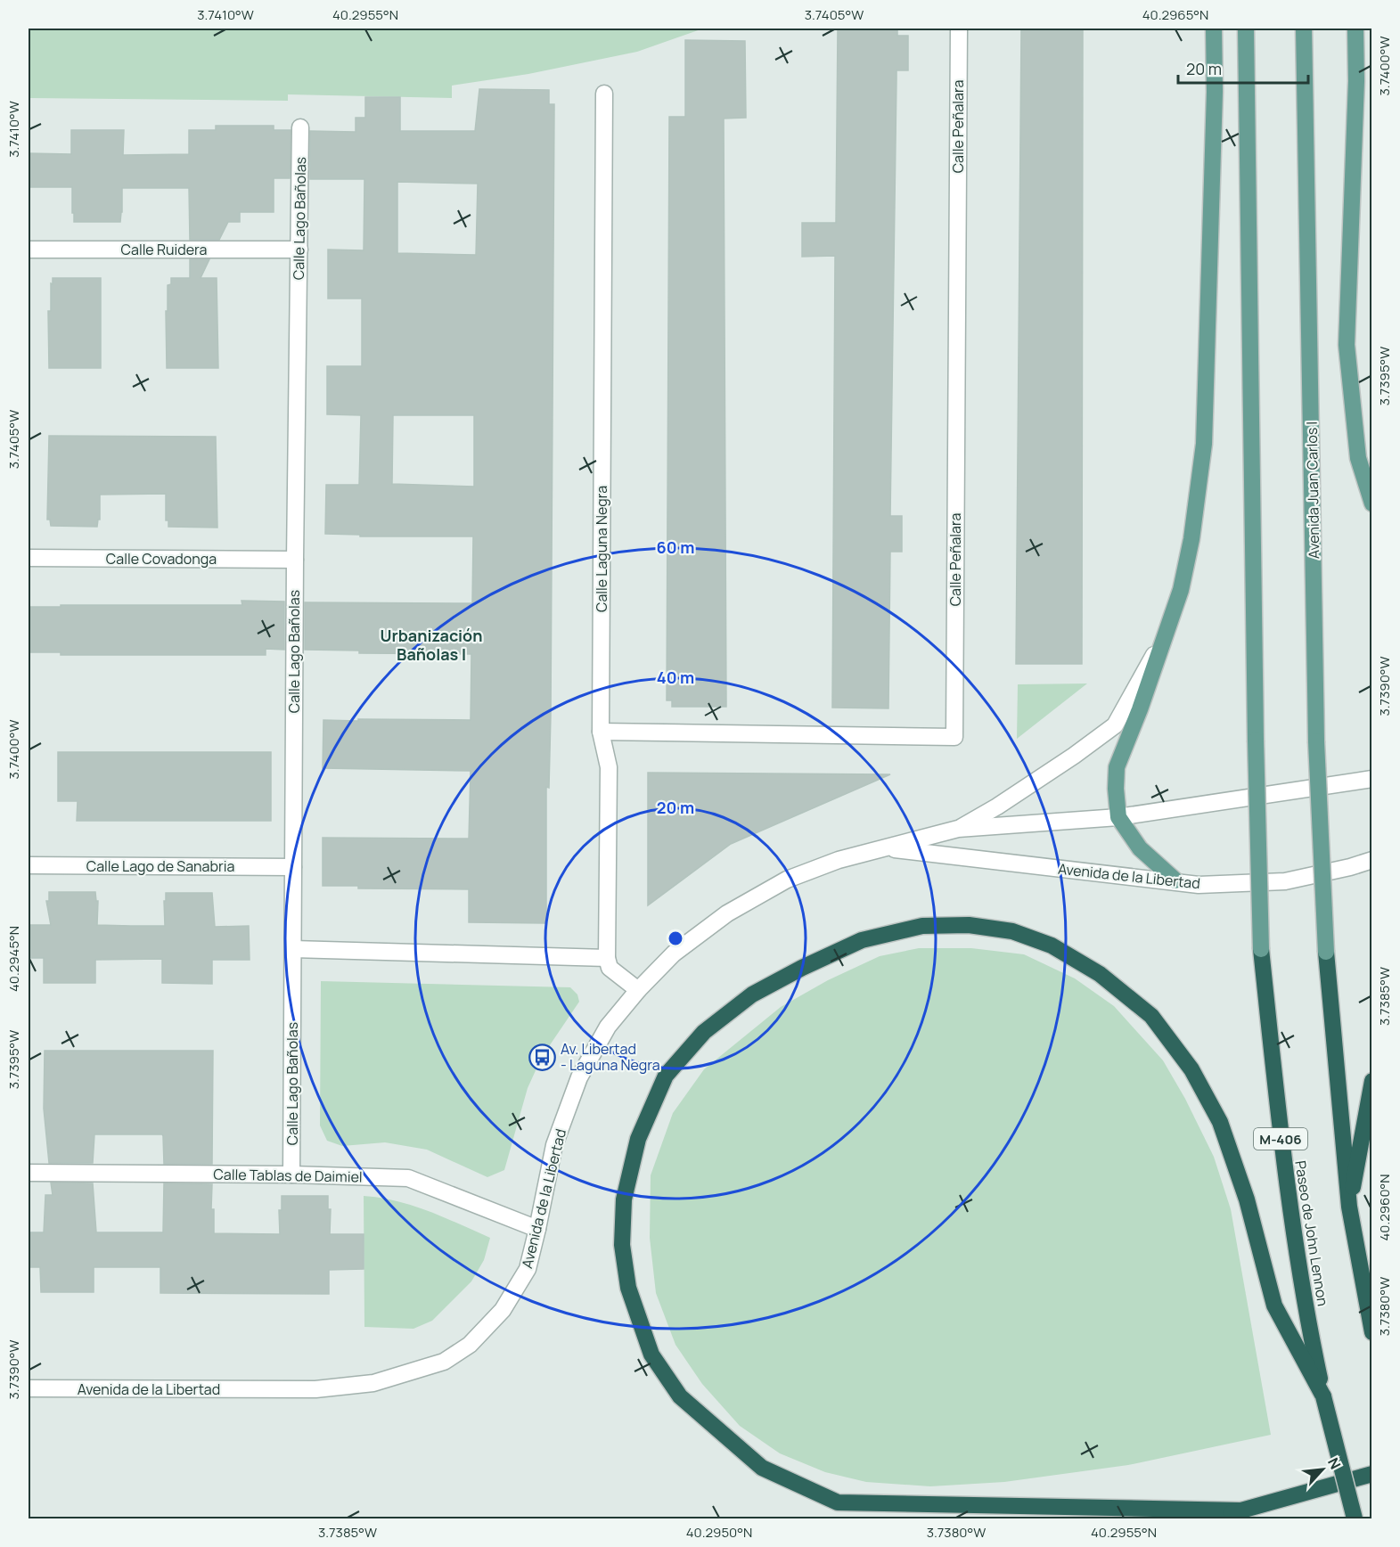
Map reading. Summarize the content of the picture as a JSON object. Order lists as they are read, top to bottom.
{
  "streets": {
    "highway": ["M-406", "Paseo de John Lennon"],
    "main road": ["Avenida Juan Carlos I"],
    "street": [
      "Calle Peñalara",
      "Calle Lago Bañolas",
      "Calle Ruidera",
      "Calle Laguna Negra",
      "Calle Covadonga",
      "Calle Lago de Sanabria",
      "Avenida de la Libertad",
      "Calle Tablas de Daimiel"
    ]
  },
  "crossings": [
    ["Calle Peñalara", "Calle Laguna Negra"],
    ["Calle Lago Bañolas", "Calle Ruidera"],
    ["Calle Lago Bañolas", "Calle Covadonga"],
    ["Calle Lago Bañolas", "Calle Lago de Sanabria"],
    ["Calle Lago Bañolas", "Calle Tablas de Daimiel"],
    ["Avenida de la Libertad", "Calle Tablas de Daimiel"]
  ],
  "districts": ["Urbanización Bañolas I"],
  "places": {
    "bus stop": ["Av. Libertad - Laguna Negra"]
  },
  "scale_bar": "20 m",
  "north": "top right",
  "coordinates": [
    "3.7410°W",
    "40.2955°N",
    "3.7405°W",
    "40.2965°N",
    "3.7400°W",
    "3.7395°W",
    "3.7390°W",
    "40.2945°N",
    "3.7385°W",
    "40.2960°N",
    "3.7380°W",
    "40.2950°N"
  ],
  "rings": ["60 m", "40 m", "20 m"]
}
